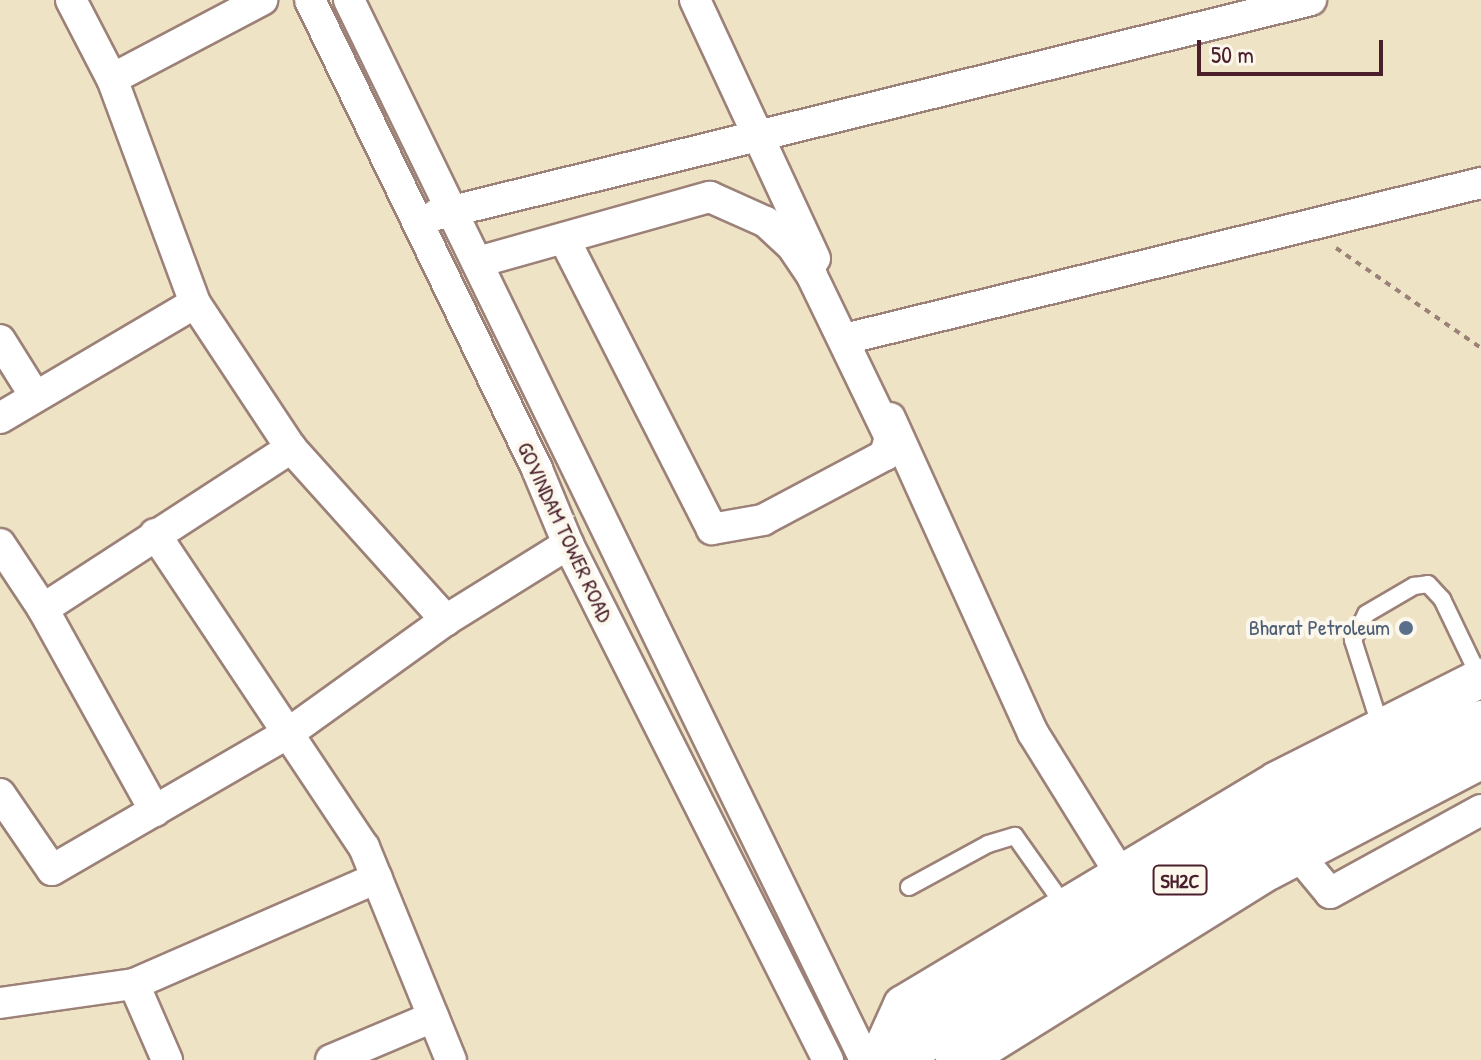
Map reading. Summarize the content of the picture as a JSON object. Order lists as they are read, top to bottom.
{
  "streets": {
    "main road": ["SH2C"],
    "street": ["GOVINDAM TOWER ROAD"]
  },
  "places": ["Bharat Petroleum"],
  "scale_bar": "50 m"
}
